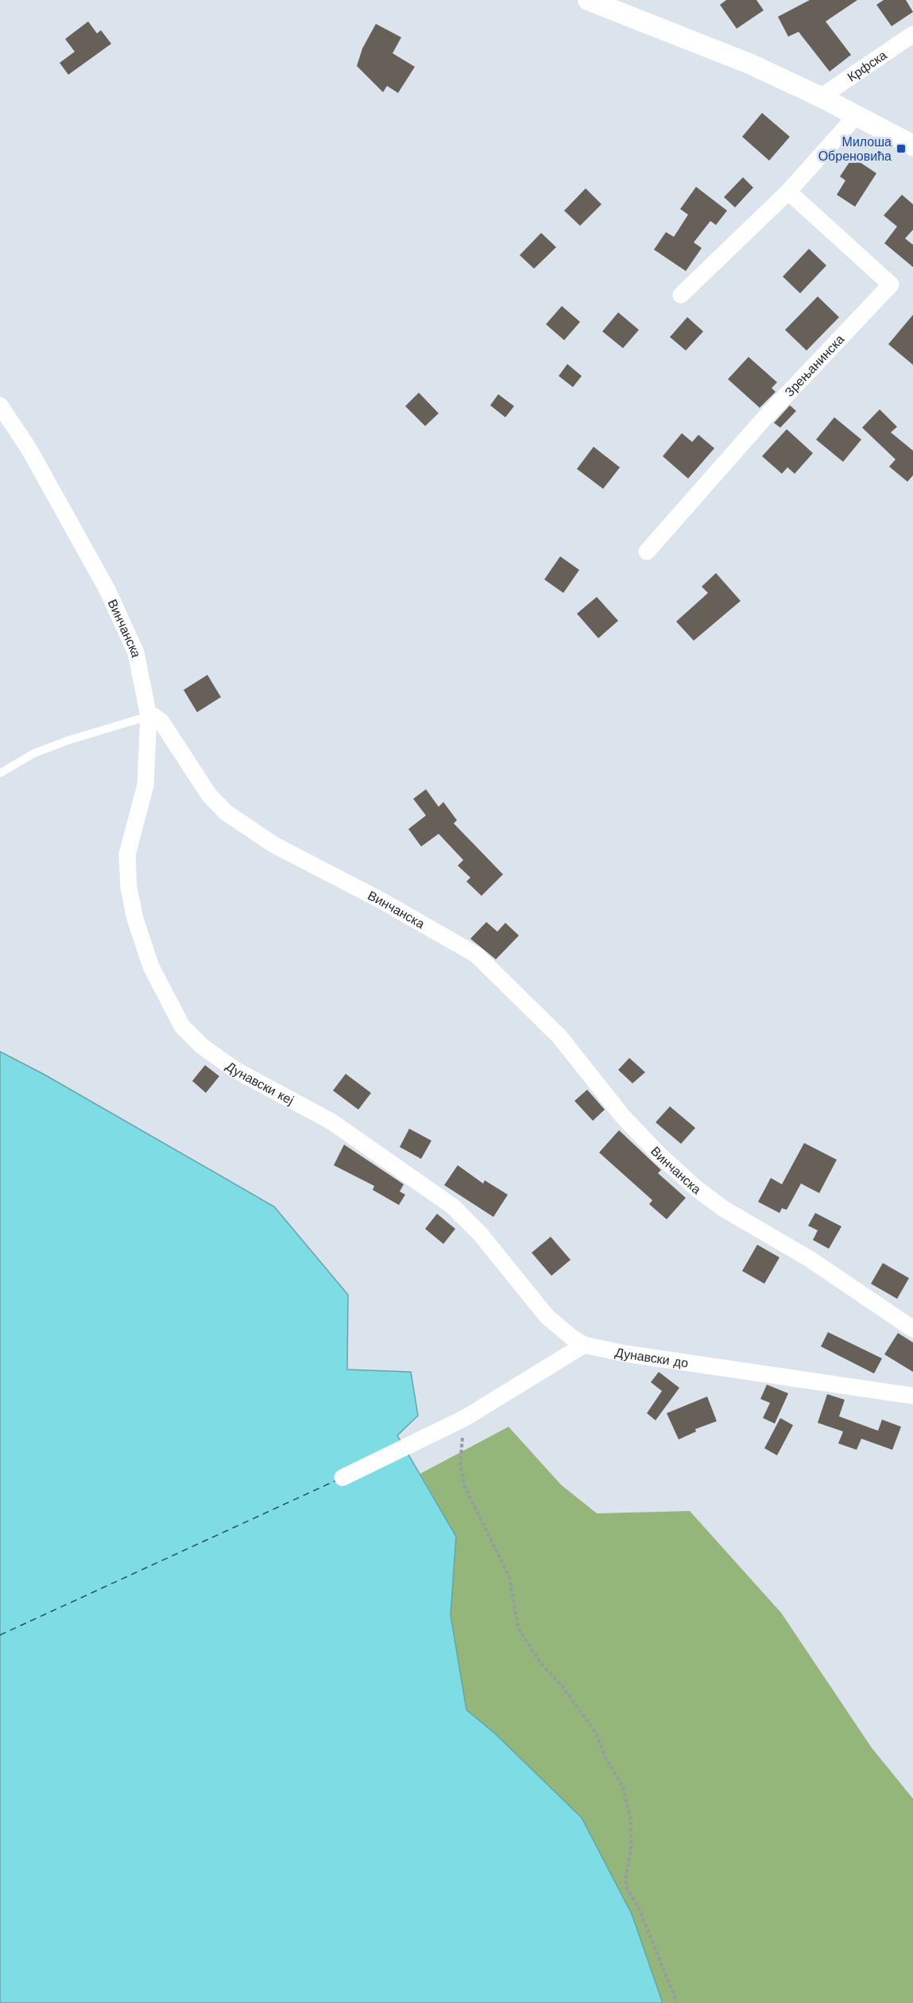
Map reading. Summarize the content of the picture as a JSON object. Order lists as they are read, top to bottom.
{
  "streets": {
    "street": [
      "Крфска",
      "Зрењанинска",
      "Винчанска",
      "Дунавски кеј",
      "Дунавски до"
    ]
  },
  "crossings": [
    ["Винчанска", "Дунавски кеј"],
    ["Дунавски кеј", "Дунавски до"]
  ],
  "places": {
    "transit": ["Милоша Обреновића"]
  }
}
